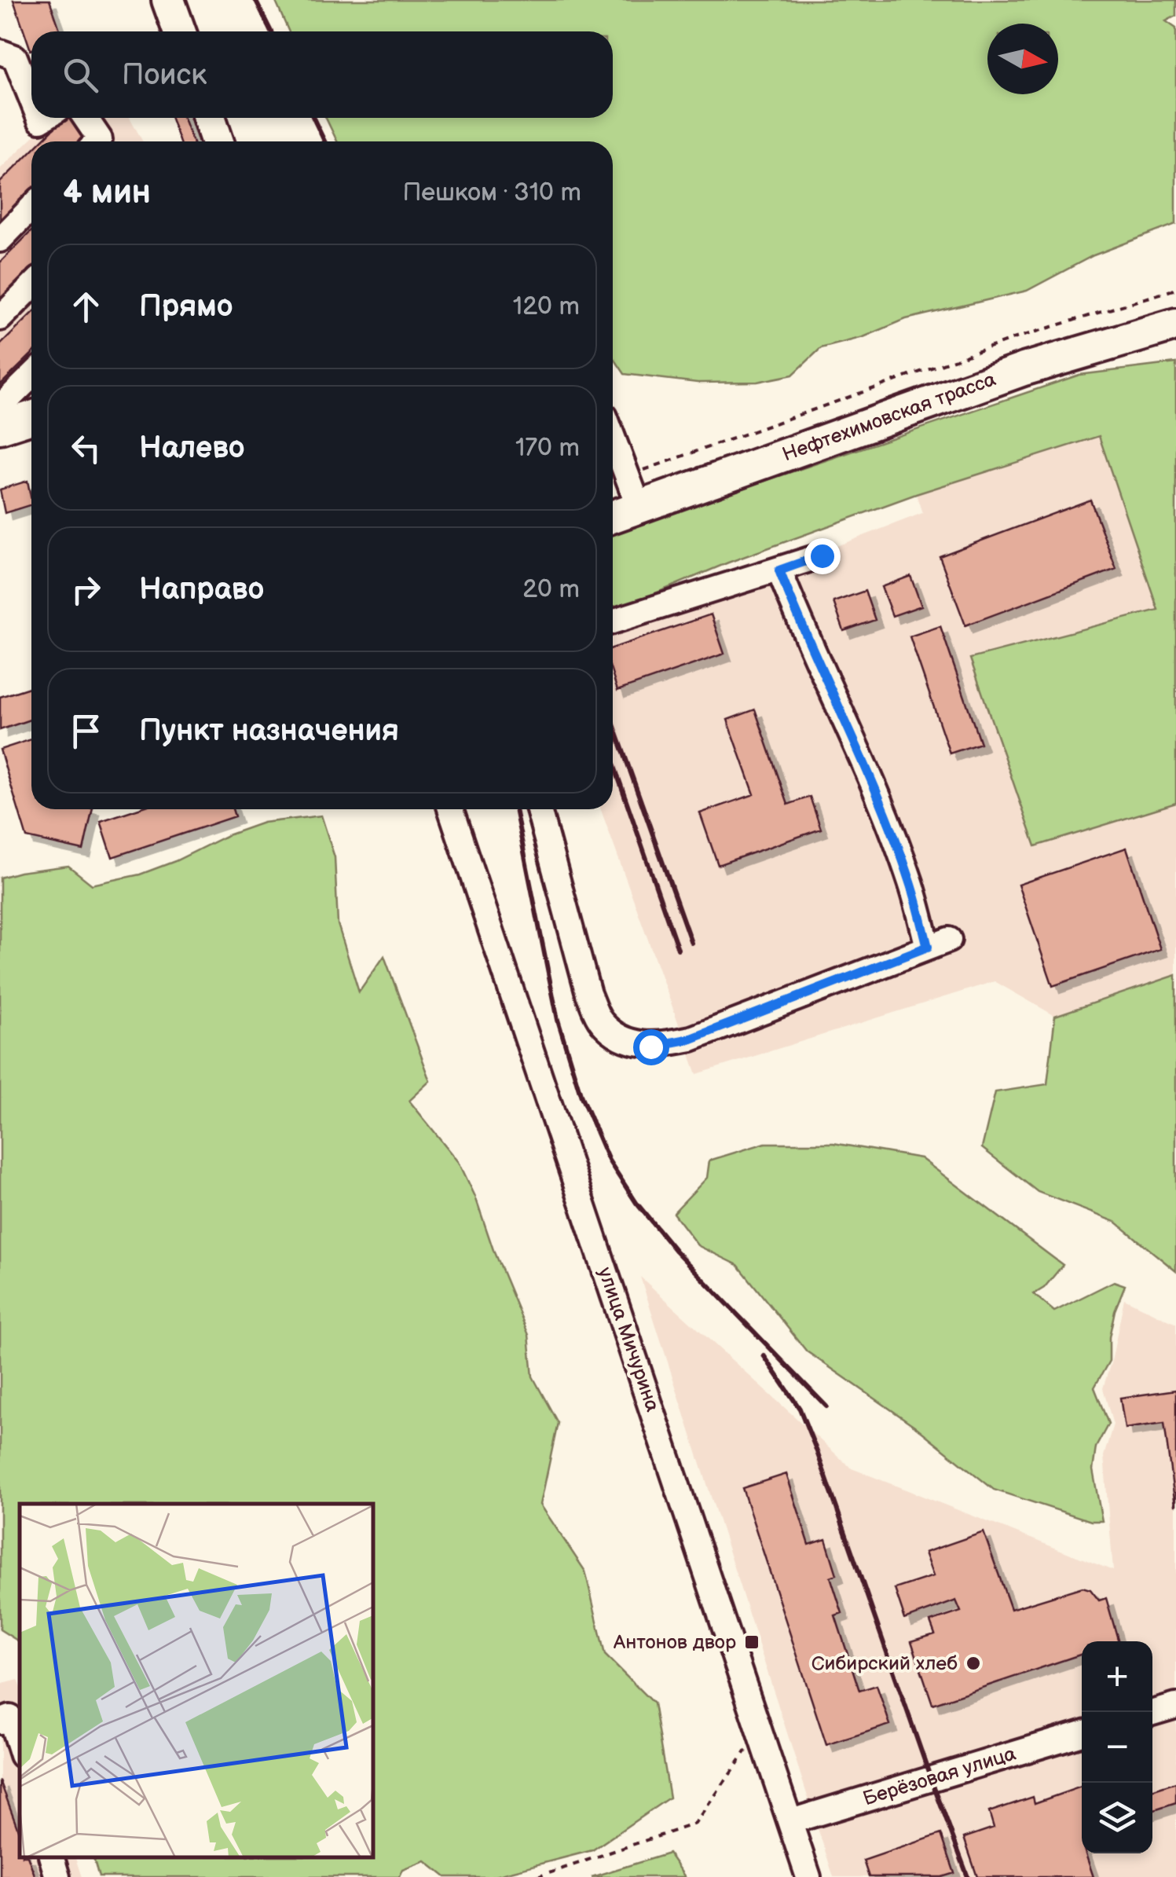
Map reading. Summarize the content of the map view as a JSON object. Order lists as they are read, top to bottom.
{
  "streets": {
    "main road": ["Нефтехимовская трасса"],
    "street": ["улица Мичурина", "Берёзовая улица"]
  },
  "crossings": [
    ["улица Мичурина", "Берёзовая улица"]
  ],
  "places": {
    "transit": ["Антонов двор"],
    "other": ["Сибирский хлеб"]
  },
  "north": "right",
  "page": {
    "search": "Поиск",
    "heading": ["4 мин", "Пешком · 310 m"],
    "list": [
      ["Прямо", "120 m"],
      ["Налево", "170 m"],
      ["Направо", "20 m"],
      "Пункт назначения"
    ],
    "map_buttons": ["+", "−"]
  }
}
